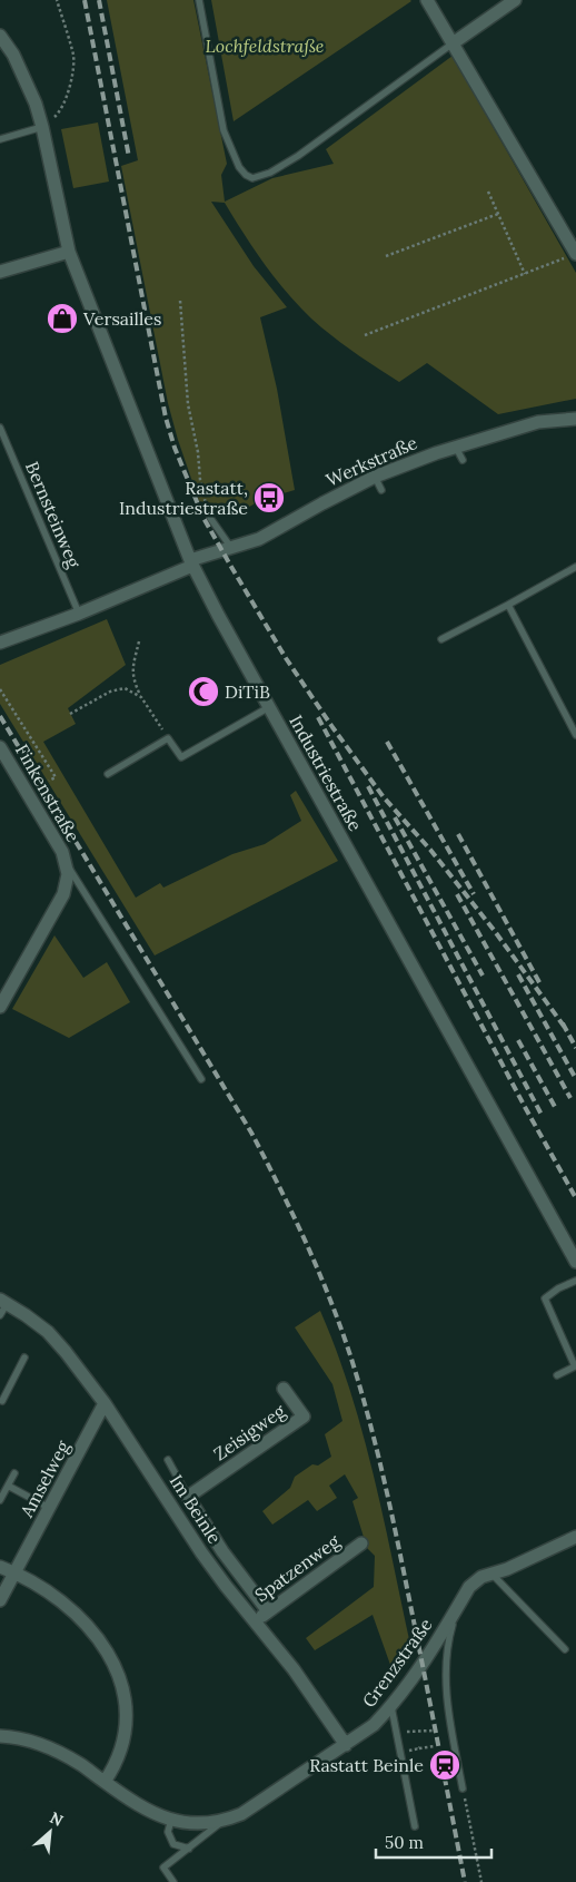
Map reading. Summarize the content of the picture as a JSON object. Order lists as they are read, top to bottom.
{
  "streets": {
    "street": [
      "Werkstraße",
      "Industriestraße",
      "Finkenstraße",
      "Zeisigweg",
      "Amselweg",
      "Im Beinle",
      "Spatzenweg",
      "Grenzstraße"
    ],
    "lane": ["Bernsteinweg"]
  },
  "crossings": [
    ["Werkstraße", "Bernsteinweg"],
    ["Werkstraße", "Industriestraße"],
    ["Zeisigweg", "Im Beinle"],
    ["Amselweg", "Im Beinle"],
    ["Im Beinle", "Spatzenweg"],
    ["Im Beinle", "Grenzstraße"]
  ],
  "parks": ["Lochfeldstraße"],
  "places": {
    "shop": ["Versailles"],
    "bus stop": ["Rastatt, Industriestraße"],
    "mosque": ["DiTiB"],
    "station": ["Rastatt Beinle"]
  },
  "scale_bar": "50 m",
  "north": "top right"
}
